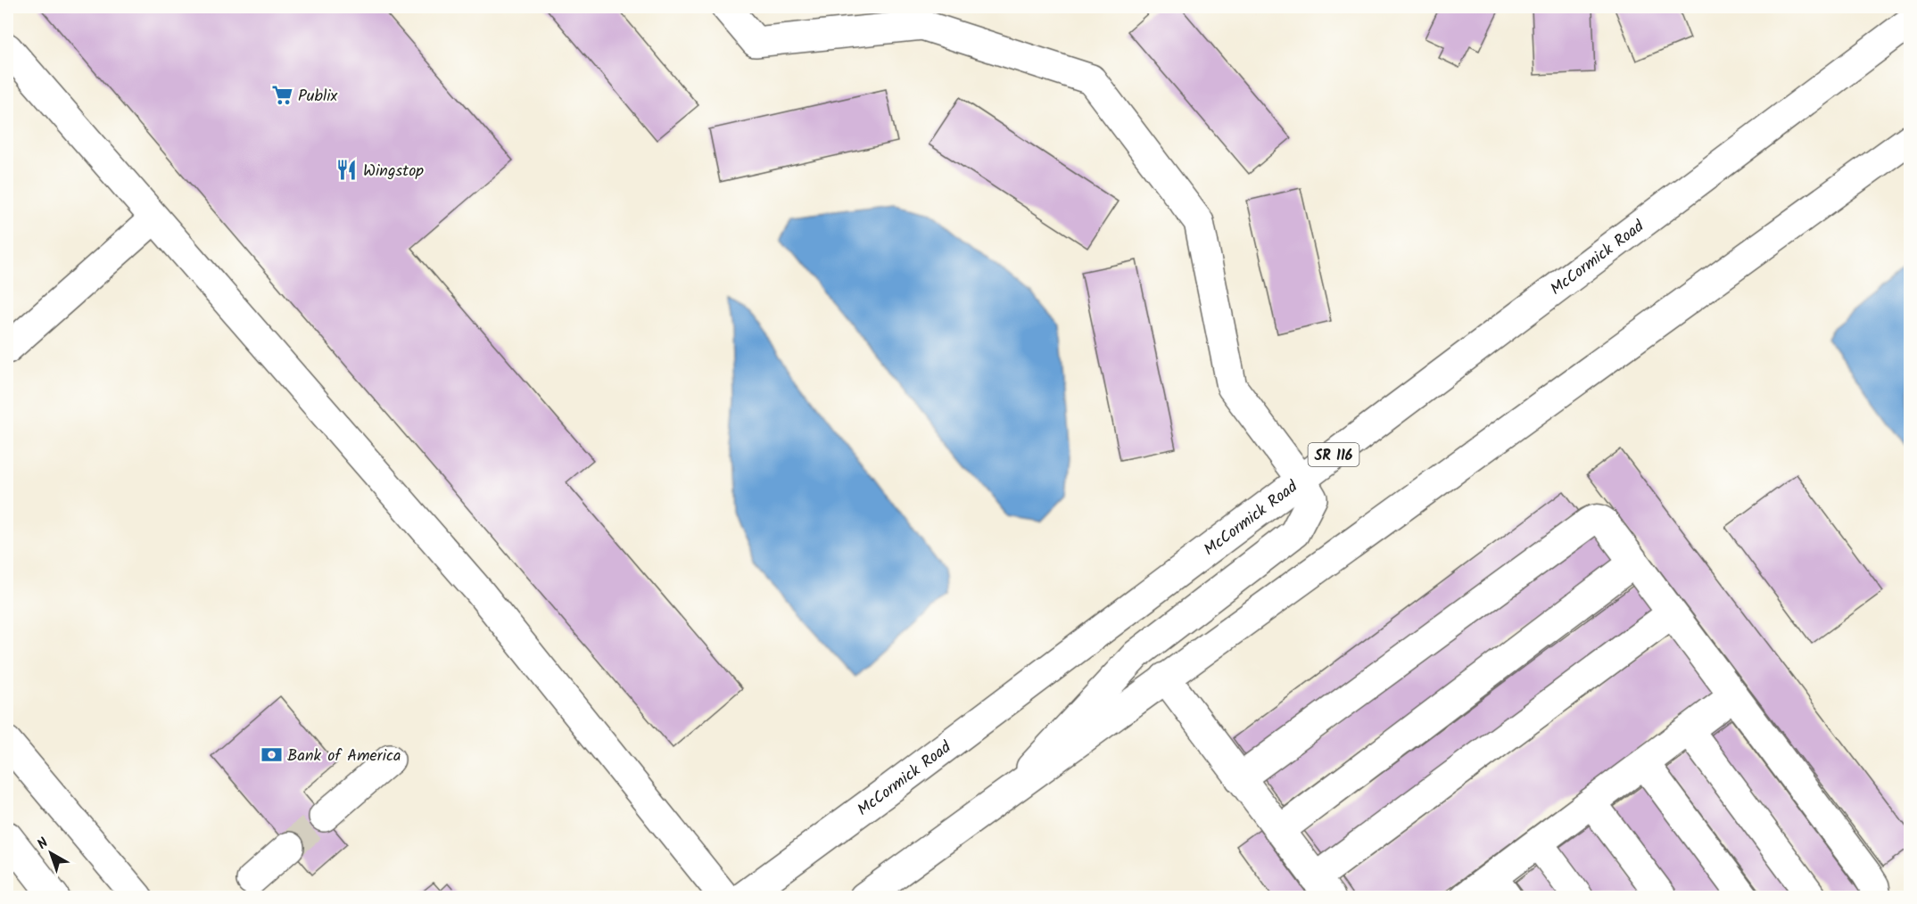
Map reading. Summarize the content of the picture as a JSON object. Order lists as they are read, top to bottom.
{
  "streets": {
    "main road": ["McCormick Road", "SR 116"]
  },
  "places": {
    "supermarket": ["Publix"],
    "restaurant": ["Wingstop"],
    "bank": ["Bank of America"]
  },
  "north": "top left"
}
